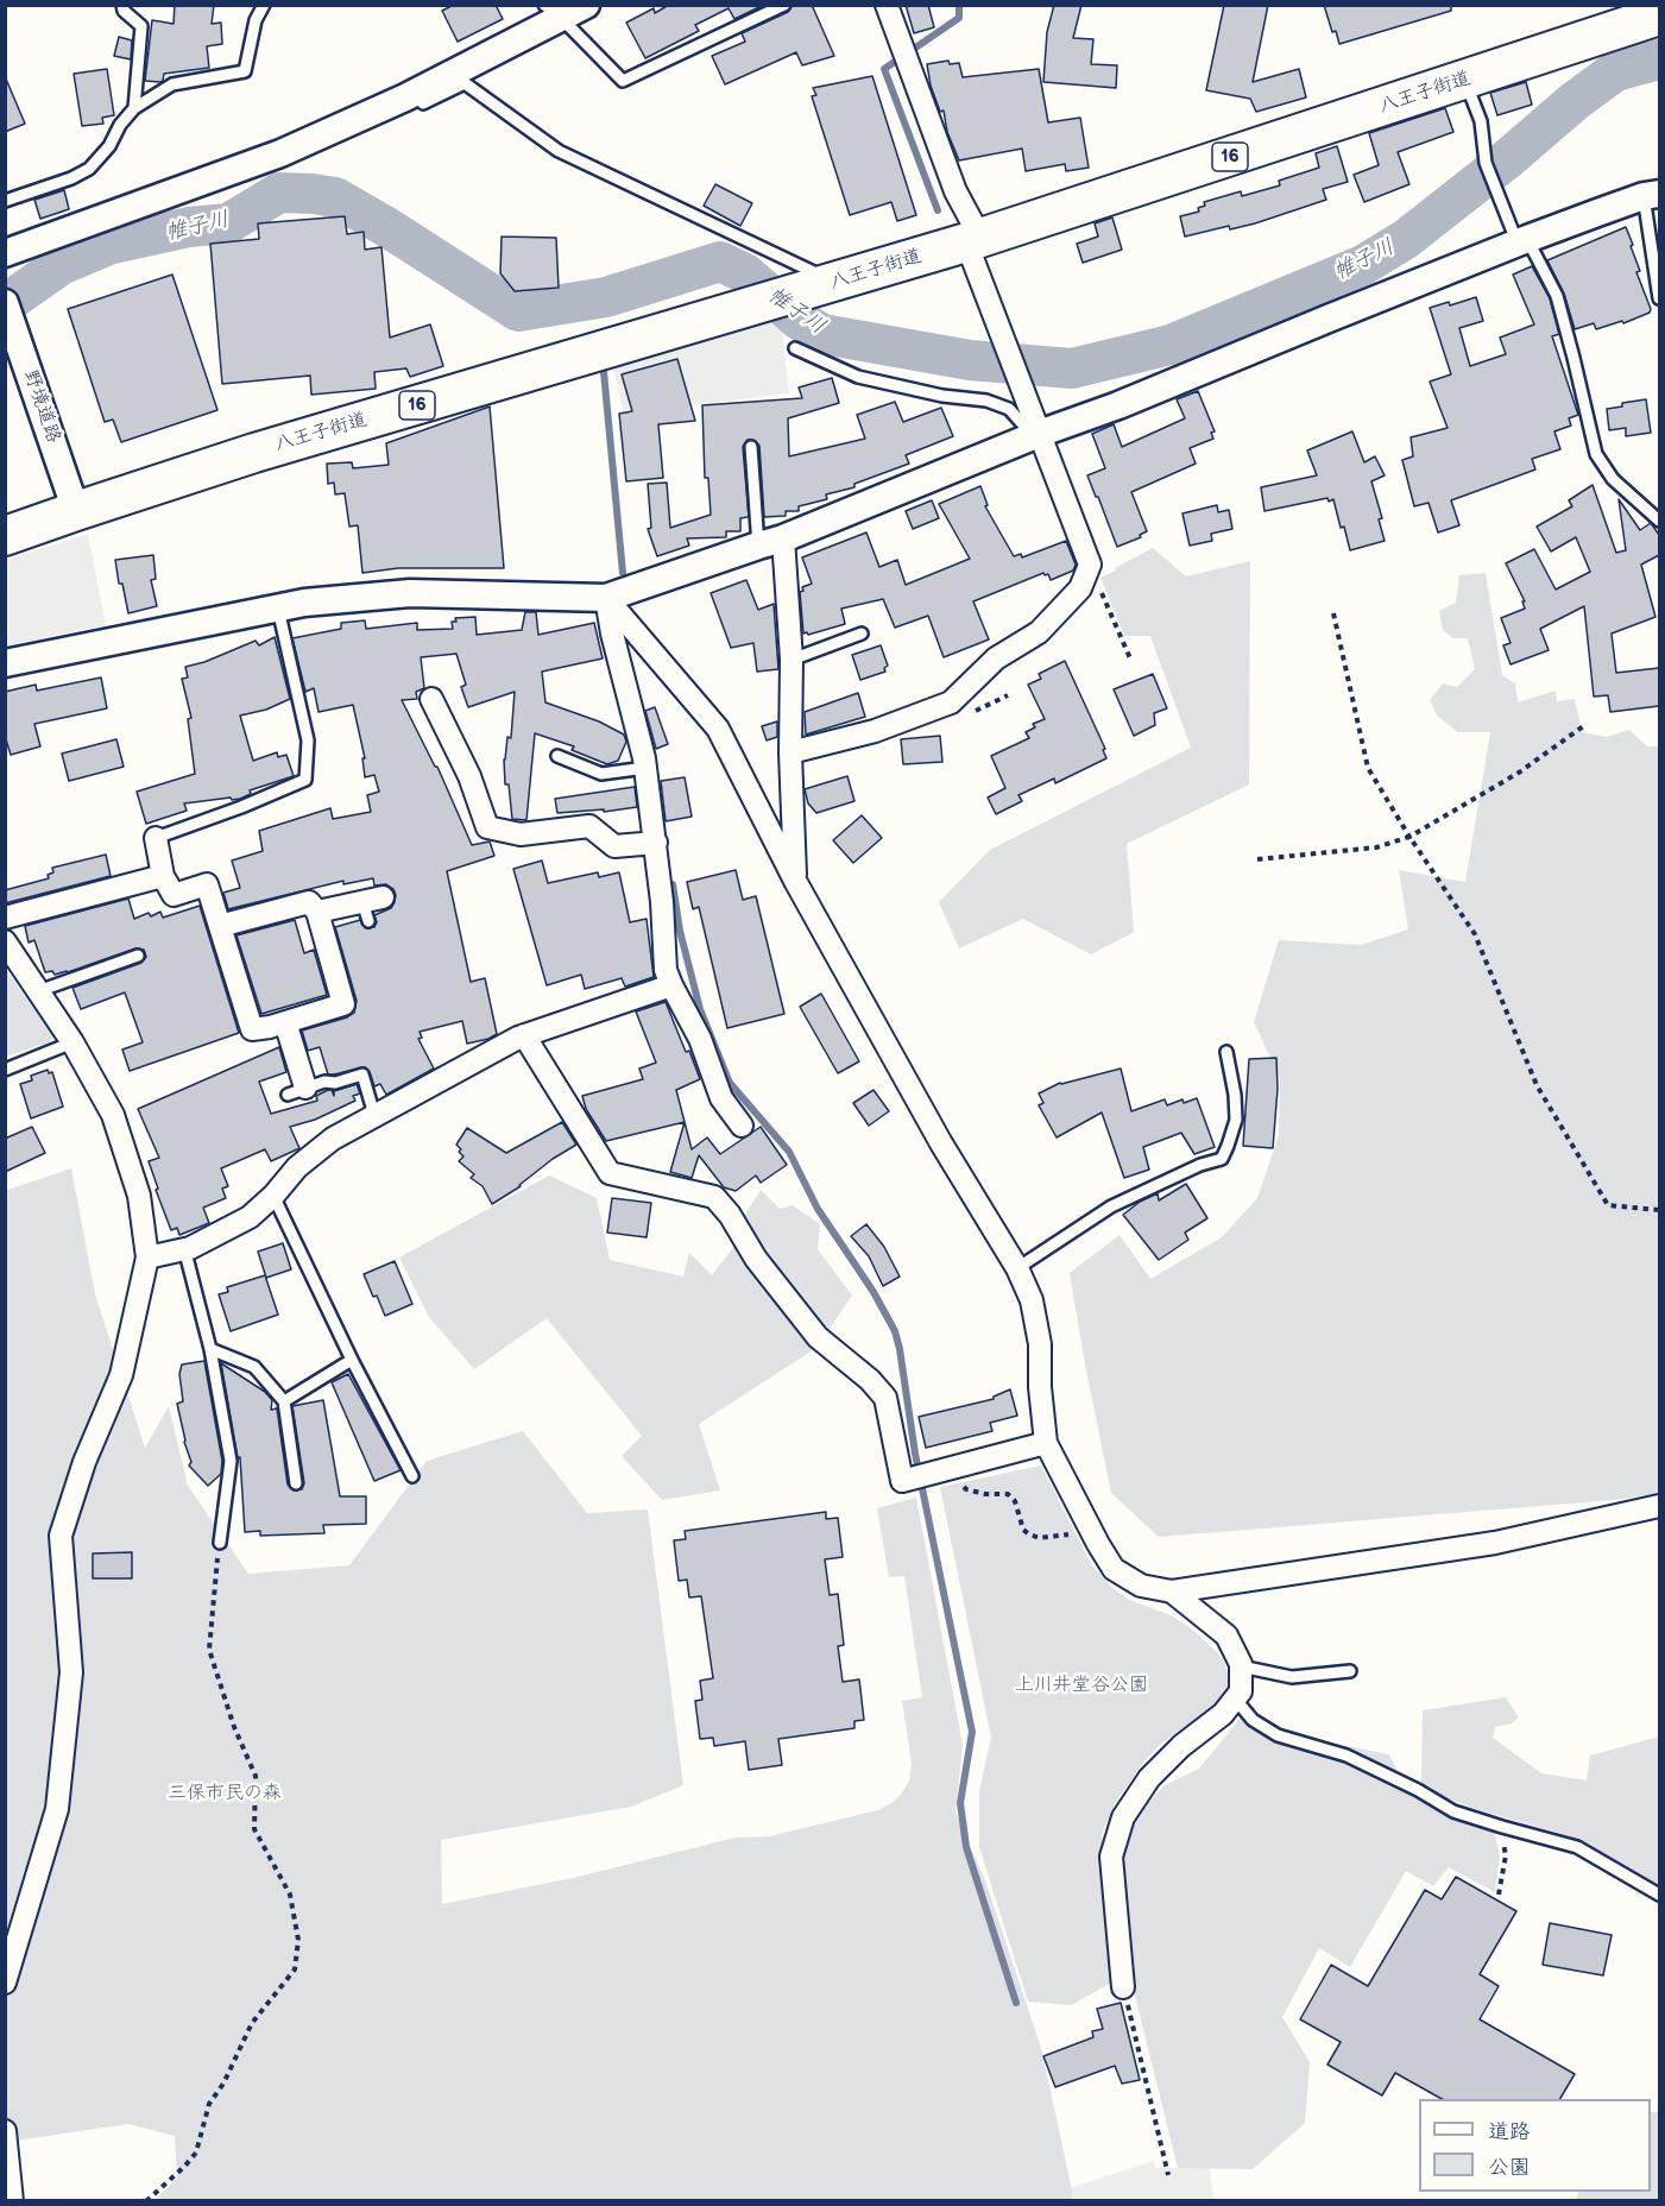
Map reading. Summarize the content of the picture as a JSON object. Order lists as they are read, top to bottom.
{
  "streets": {
    "highway": ["八王子街道", "16"],
    "street": ["野境道路"]
  },
  "crossings": [
    ["八王子街道", "野境道路"]
  ],
  "water": ["帷子川"],
  "parks": ["上川井堂谷公園", "三保市民の森"],
  "legend": ["道路", "公園"]
}
